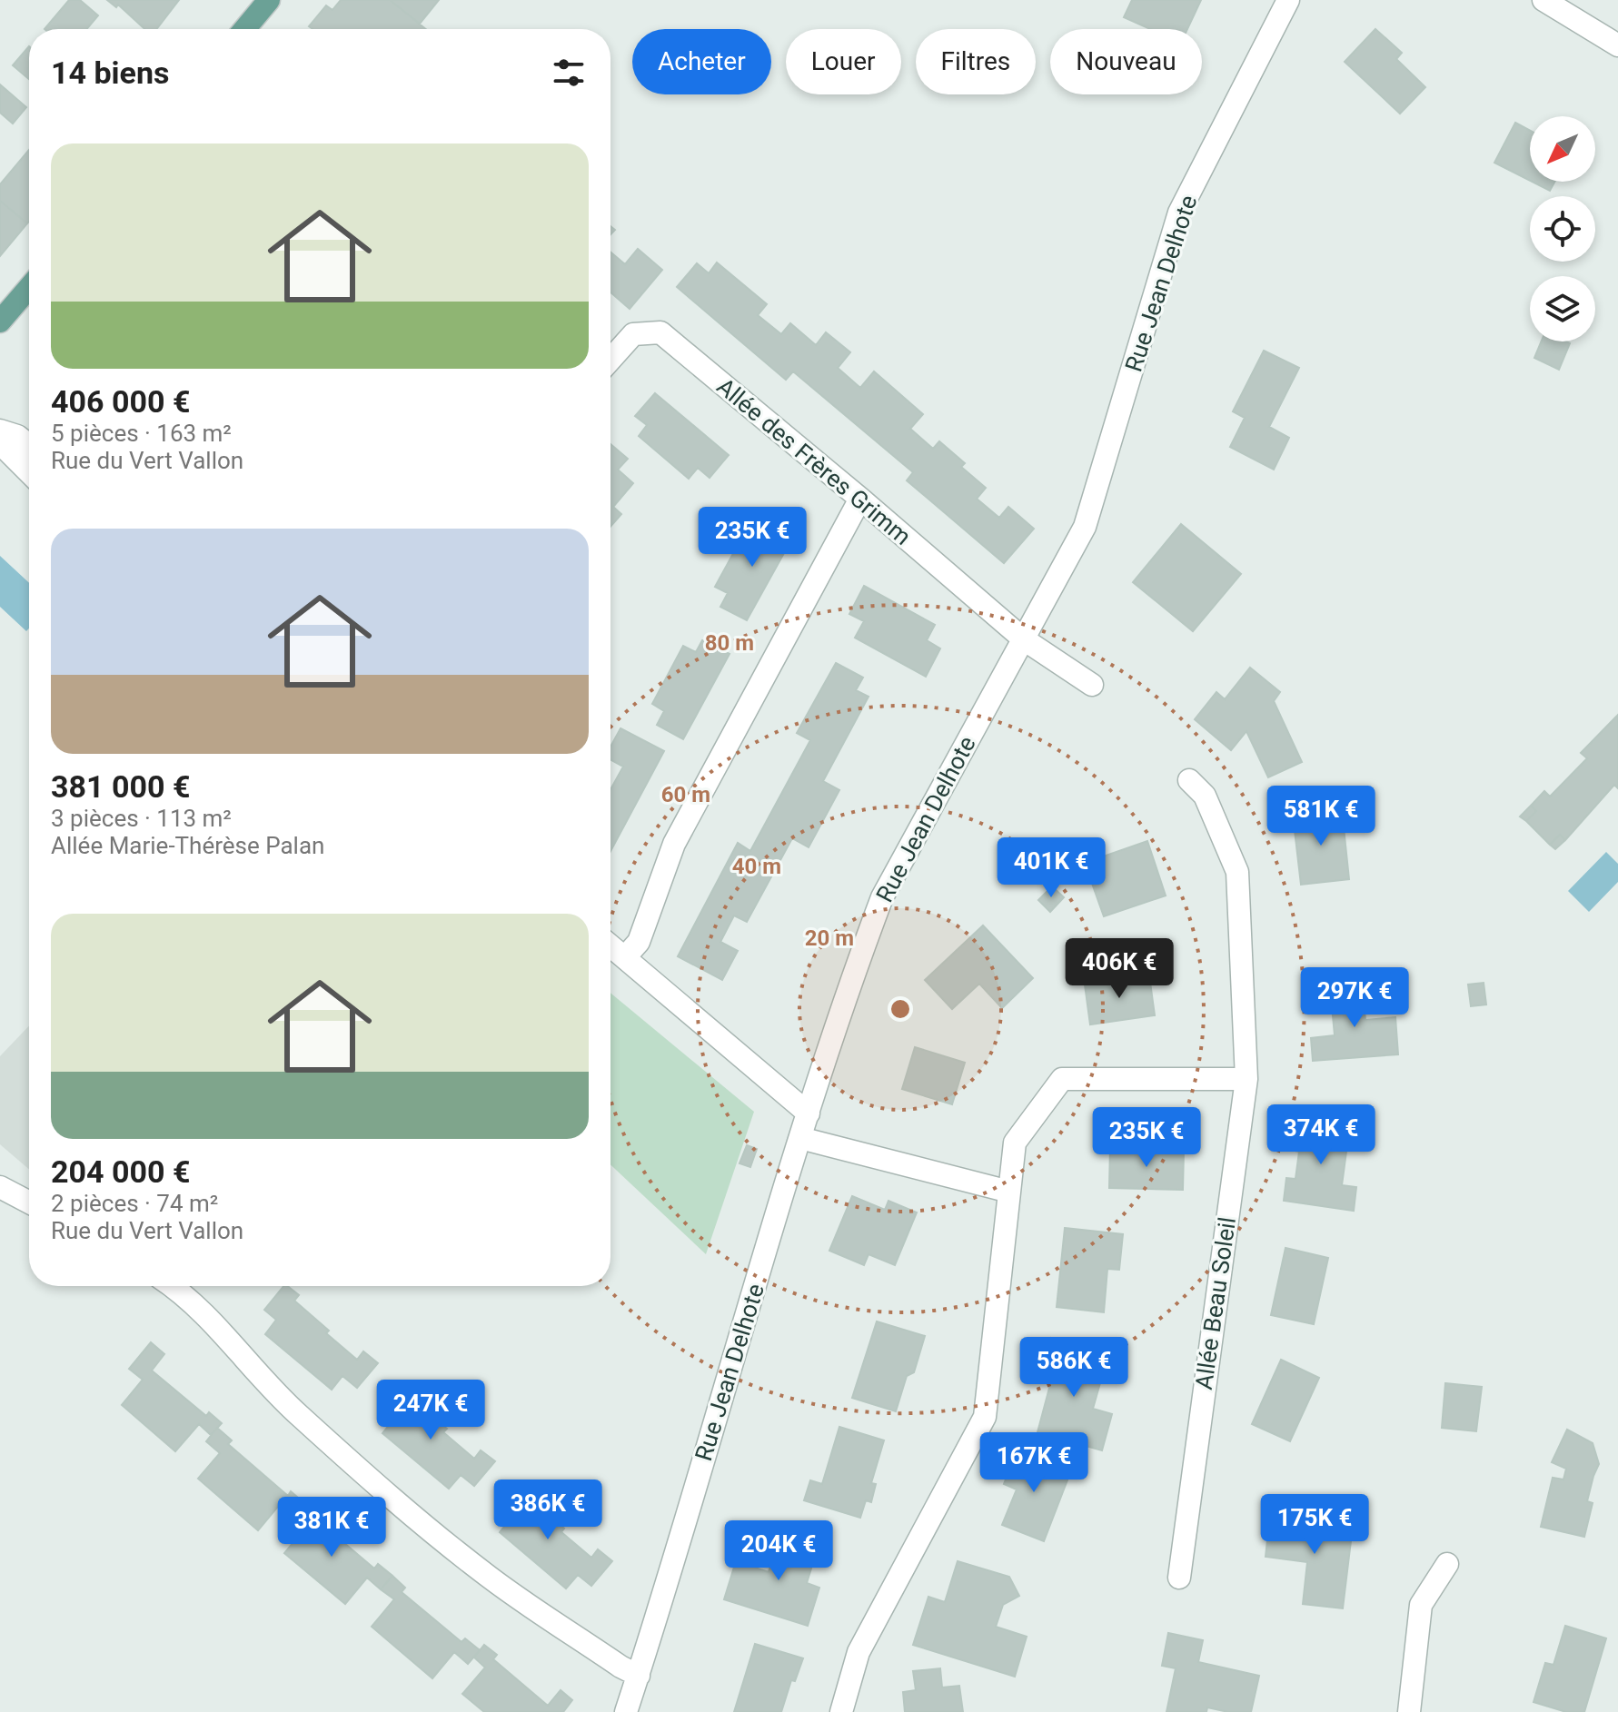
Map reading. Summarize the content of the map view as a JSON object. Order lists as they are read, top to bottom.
{
  "streets": {
    "street": ["Rue Jean Delhote", "Allée des Frères Grimm", "Allée Beau Soleil"]
  },
  "crossings": [
    ["Rue Jean Delhote", "Allée des Frères Grimm"]
  ],
  "north": "bottom left",
  "page": {
    "chip": [
      "Acheter",
      "Louer",
      "Filtres",
      "Nouveau"
    ],
    "heading": "14 biens",
    "list": [
      {
        "name": "406 000 €",
        "note": "5 pièces · 163 m² · Rue du Vert Vallon"
      },
      {
        "name": "381 000 €",
        "note": "3 pièces · 113 m² · Allée Marie-Thérèse Palan"
      },
      {
        "name": "204 000 €",
        "note": "2 pièces · 74 m² · Rue du Vert Vallon"
      }
    ],
    "price": [
      "235K €",
      "581K €",
      "401K €",
      "406K €",
      "297K €",
      "374K €",
      "235K €",
      "586K €",
      "247K €",
      "167K €",
      "386K €",
      "175K €",
      "381K €",
      "204K €"
    ]
  },
  "rings": [
    "80 m",
    "60 m",
    "40 m",
    "20 m"
  ]
}
